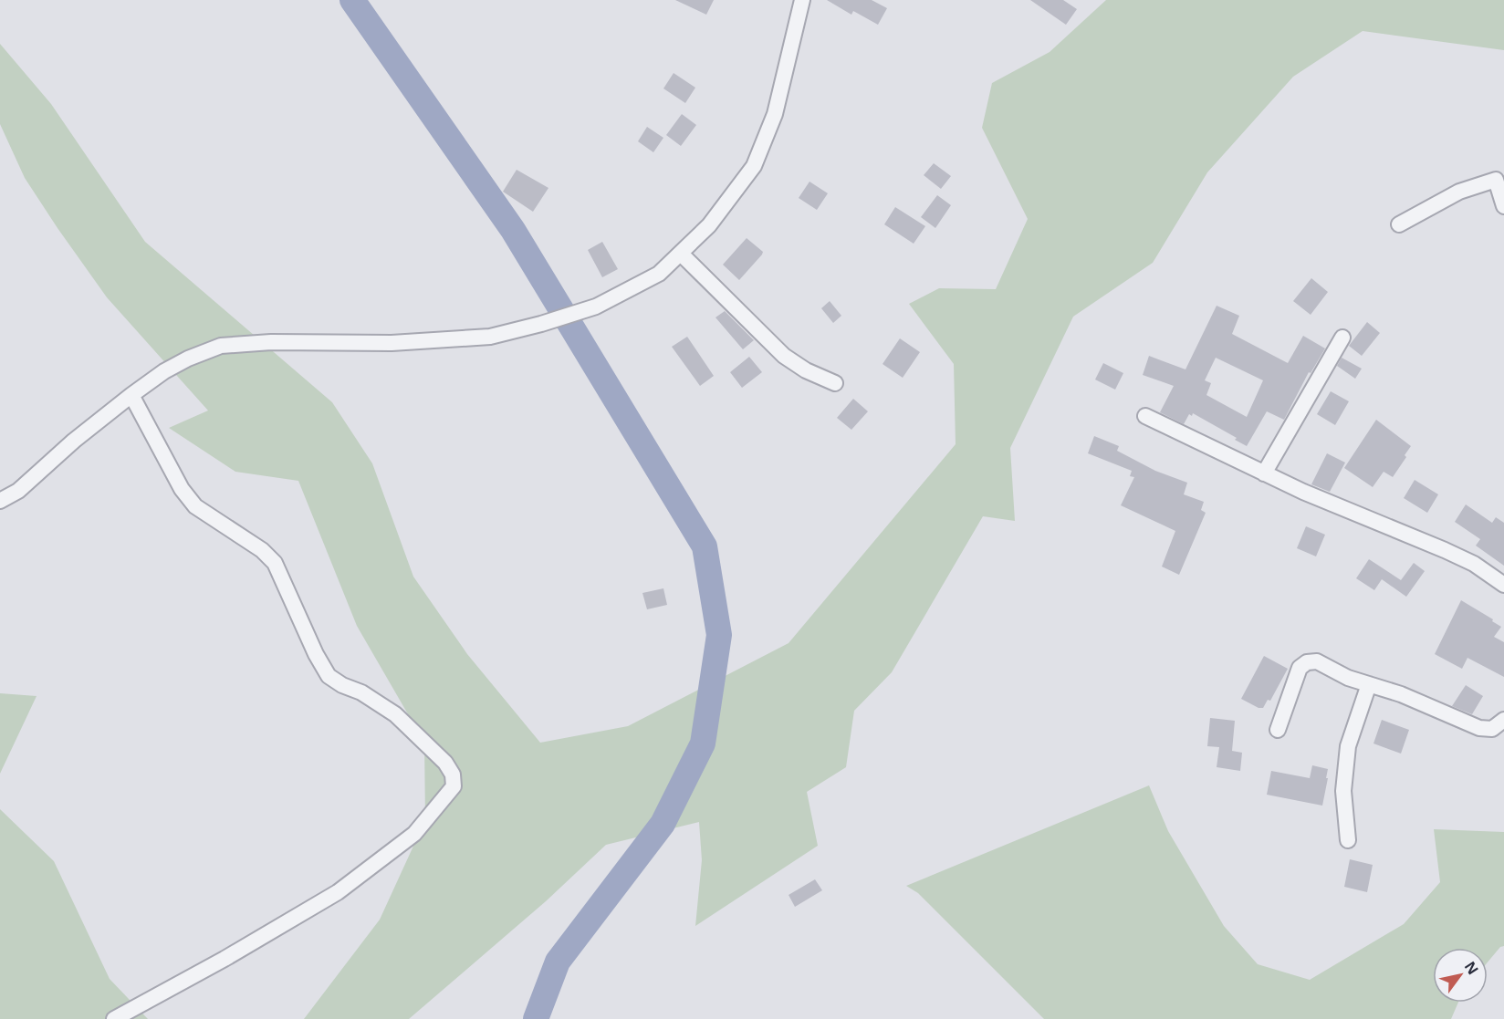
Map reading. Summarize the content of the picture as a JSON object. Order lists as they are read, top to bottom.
{
  "north": "top right"
}
